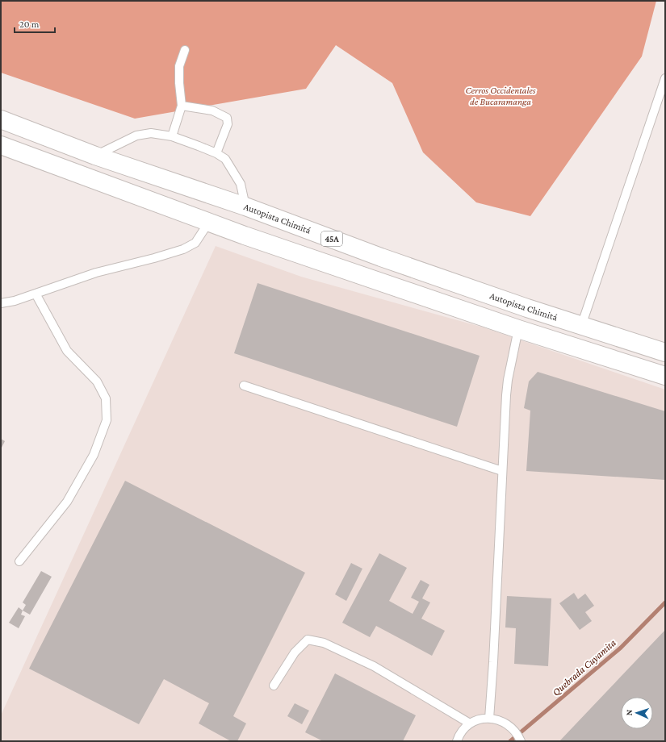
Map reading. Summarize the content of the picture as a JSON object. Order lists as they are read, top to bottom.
{
  "streets": {
    "highway": ["Autopista Chimitá", "45A"]
  },
  "water": ["Quebrada Cuyamita"],
  "parks": ["Cerros Occidentales de Bucaramanga"],
  "scale_bar": "20 m",
  "north": "left"
}
